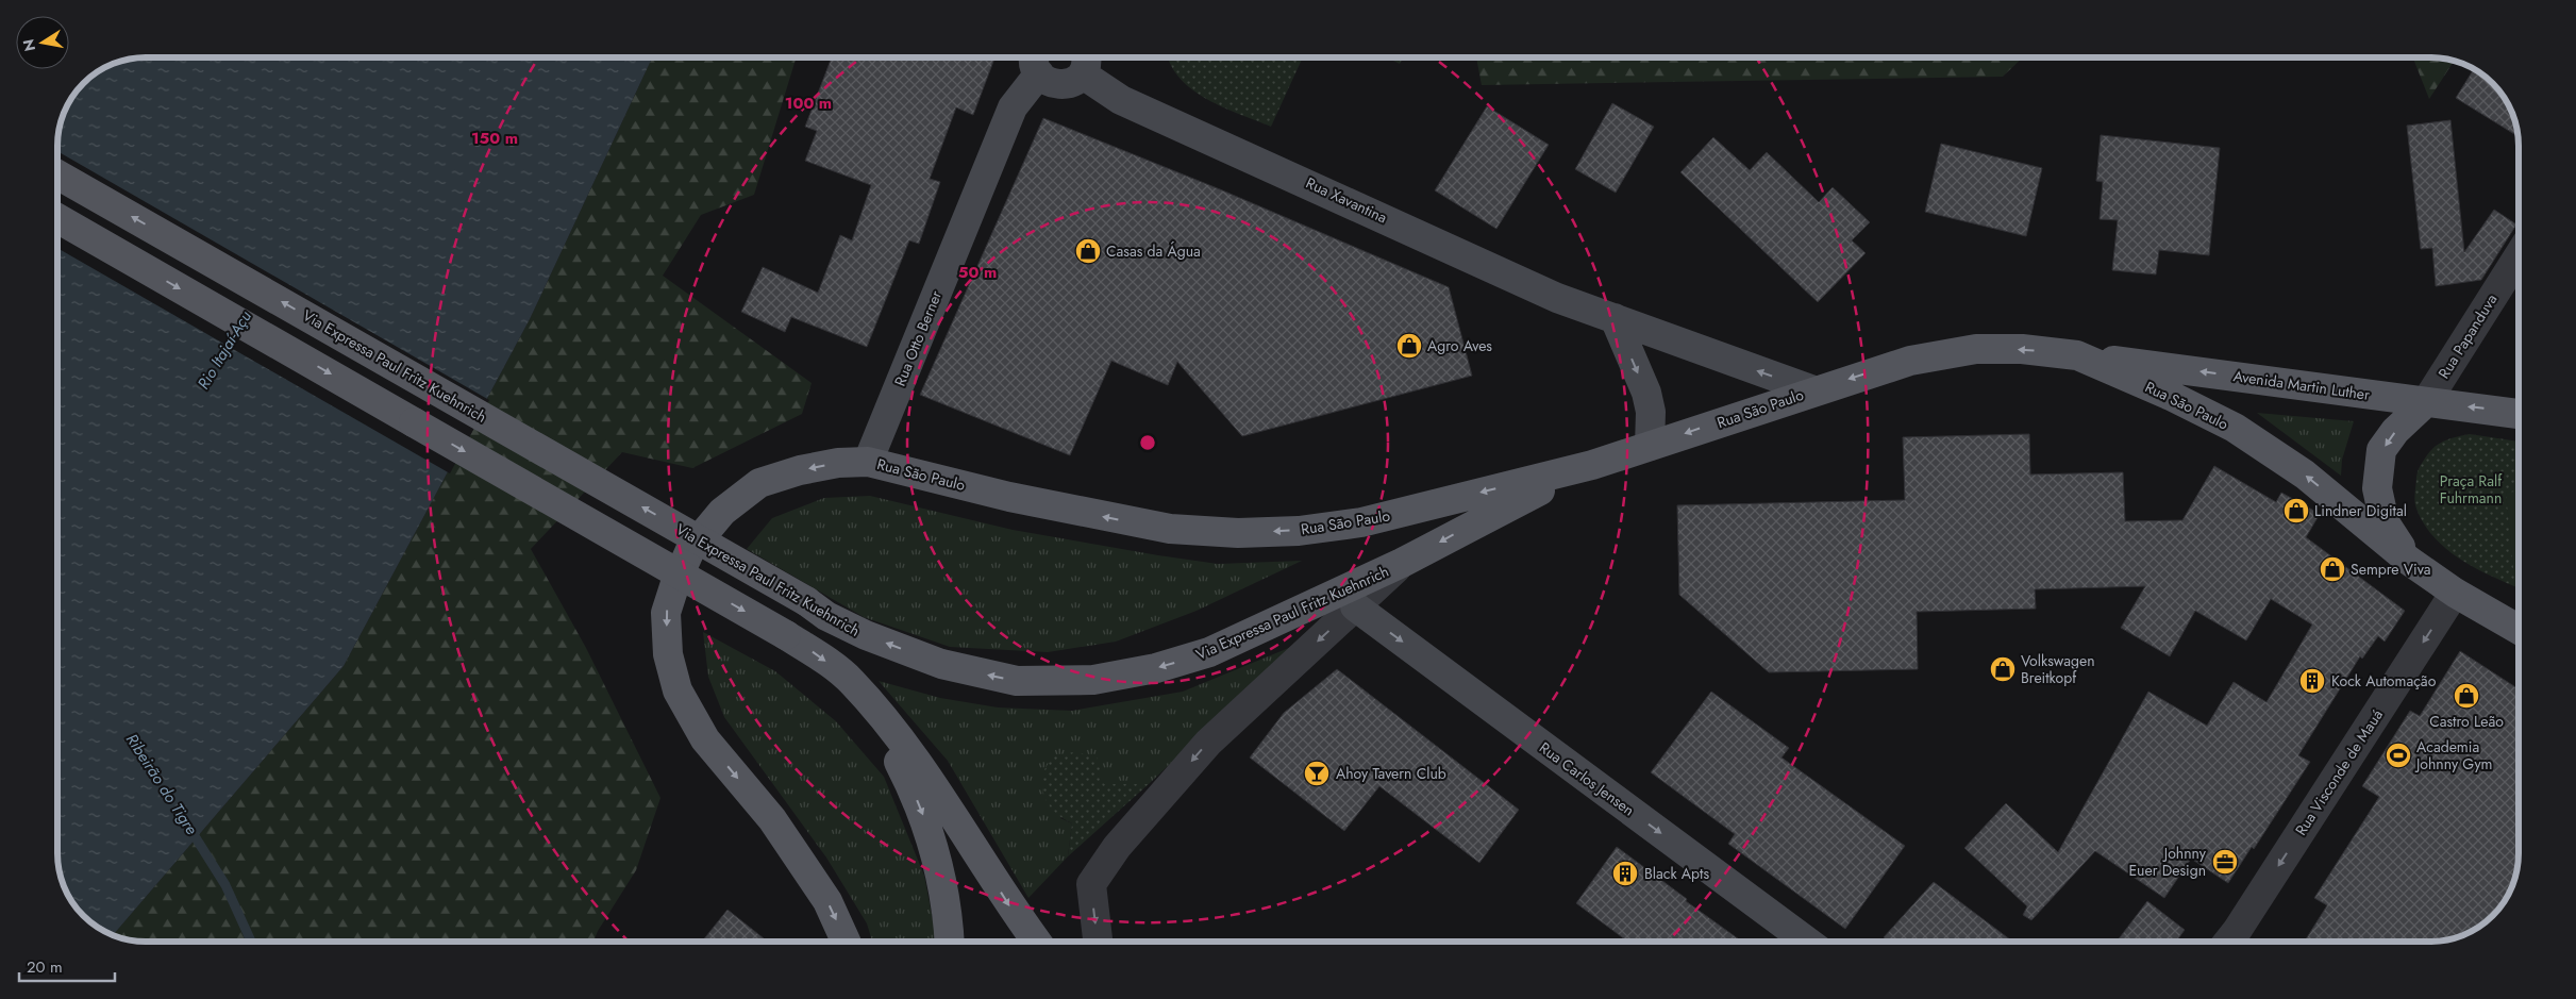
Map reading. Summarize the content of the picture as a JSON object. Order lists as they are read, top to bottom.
{
  "streets": {
    "main road": ["Via Expressa Paul Fritz Kuehnrich", "Avenida Martin Luther", "Rua São Paulo"],
    "street": [
      "Rua Xavantina",
      "Rua Papanduva",
      "Rua Otto Berner",
      "Rua Visconde de Mauá",
      "Rua Carlos Jensen"
    ]
  },
  "crossings": [
    ["Rua Xavantina", "Rua São Paulo"],
    ["Rua Papanduva", "Avenida Martin Luther"],
    ["Rua Papanduva", "Rua São Paulo"],
    ["Rua Otto Berner", "Rua São Paulo"],
    ["Via Expressa Paul Fritz Kuehnrich", "Rua São Paulo"],
    ["Avenida Martin Luther", "Rua São Paulo"],
    ["Rua São Paulo", "Rua Visconde de Mauá"]
  ],
  "one_way": ["Avenida Martin Luther", "Rua Visconde de Mauá", "Rua Carlos Jensen"],
  "water": ["Rio Itajaí-Açu", "Ribeirão do Tigre"],
  "parks": ["Praça Ralf Fuhrmann"],
  "places": {
    "shop": [
      "Casas da Água",
      "Agro Aves",
      "Lindner Digital",
      "Sempre Viva",
      "Volkswagen Breitkopf",
      "Castro Leão"
    ],
    "building": ["Kock Automação", "Black Apts"],
    "sports": ["Academia Johnny Gym"],
    "bar": ["Ahoy Tavern Club"],
    "office": ["Johnny Euer Design"]
  },
  "scale_bar": "20 m",
  "north": "left",
  "rings": ["100 m", "150 m", "50 m"]
}
